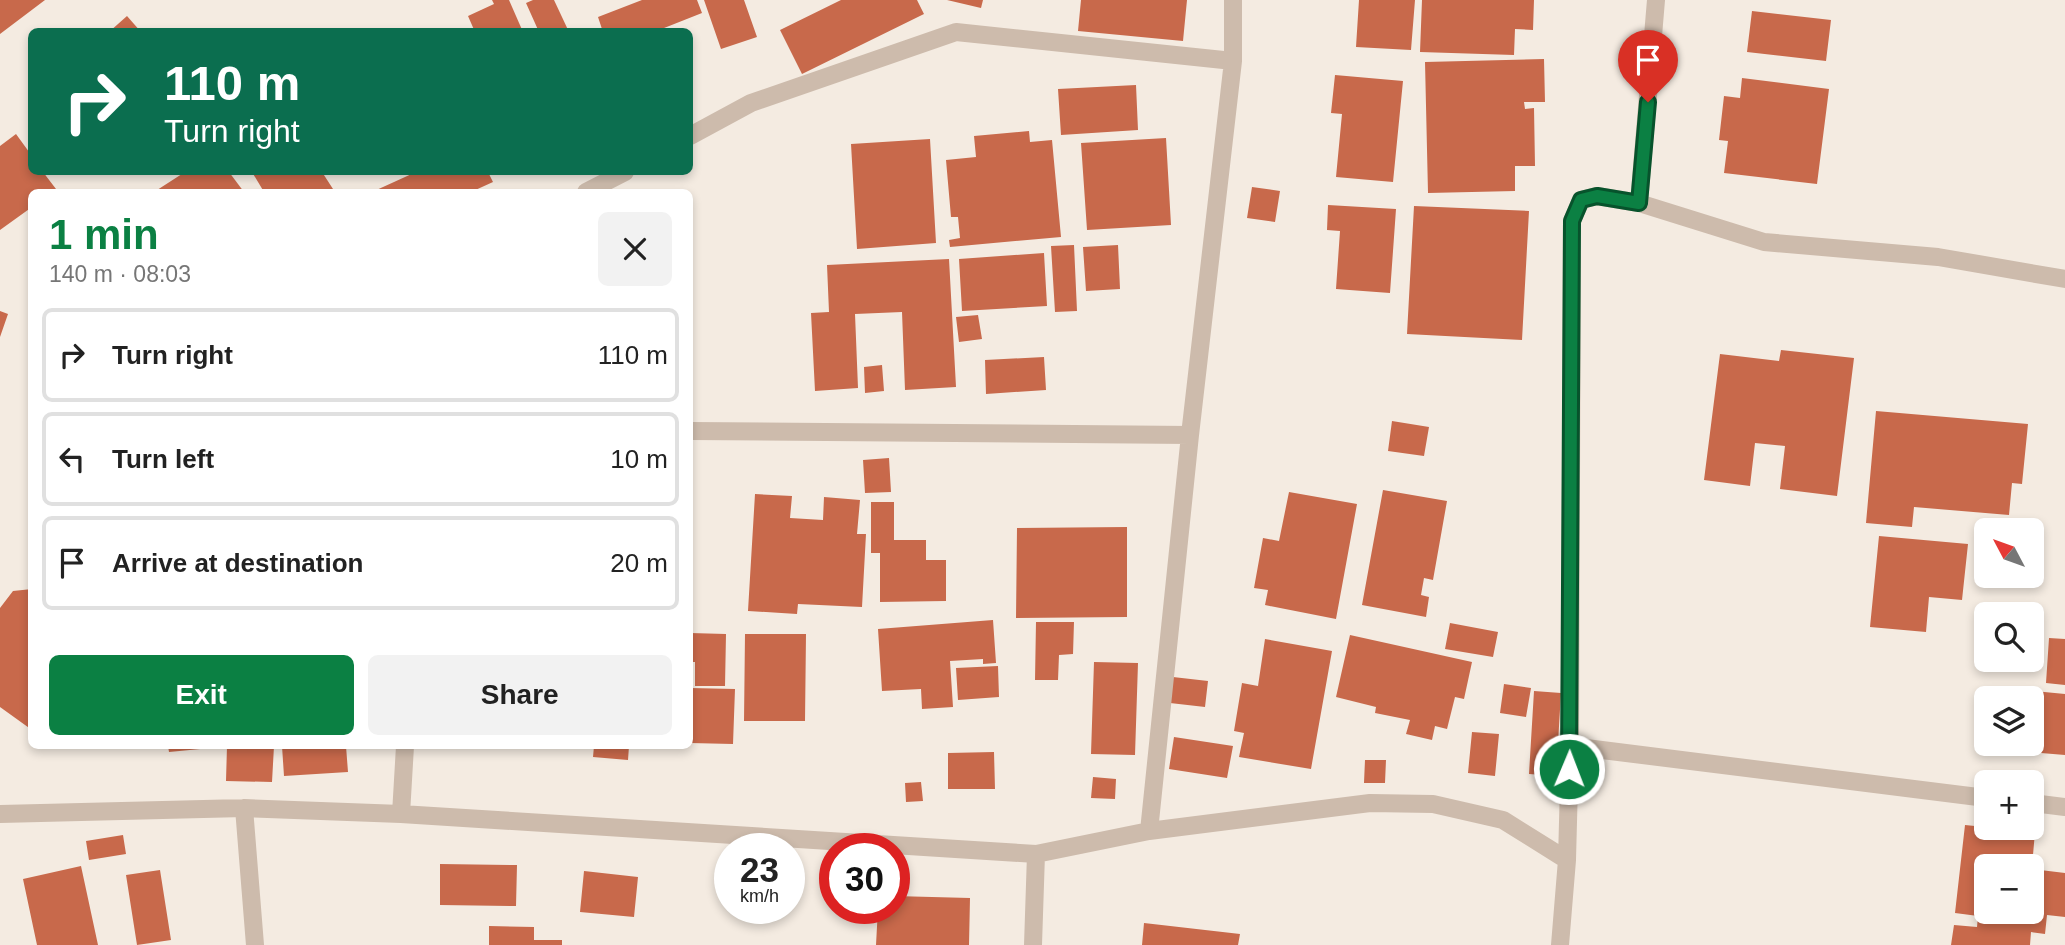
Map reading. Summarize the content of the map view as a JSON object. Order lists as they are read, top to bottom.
{
  "north": "top left",
  "page": {
    "turn": ["110 m", "Turn right"],
    "heading": ["1 min", "140 m · 08:03"],
    "list": [
      {
        "name": "Turn right",
        "value": "110 m"
      },
      {
        "name": "Turn left",
        "value": "10 m"
      },
      {
        "name": "Arrive at destination",
        "value": "20 m"
      }
    ],
    "map_buttons": ["+", "−"],
    "buttons": ["Exit", "Share"],
    "speed": "23 km/h",
    "limit": "30"
  }
}
